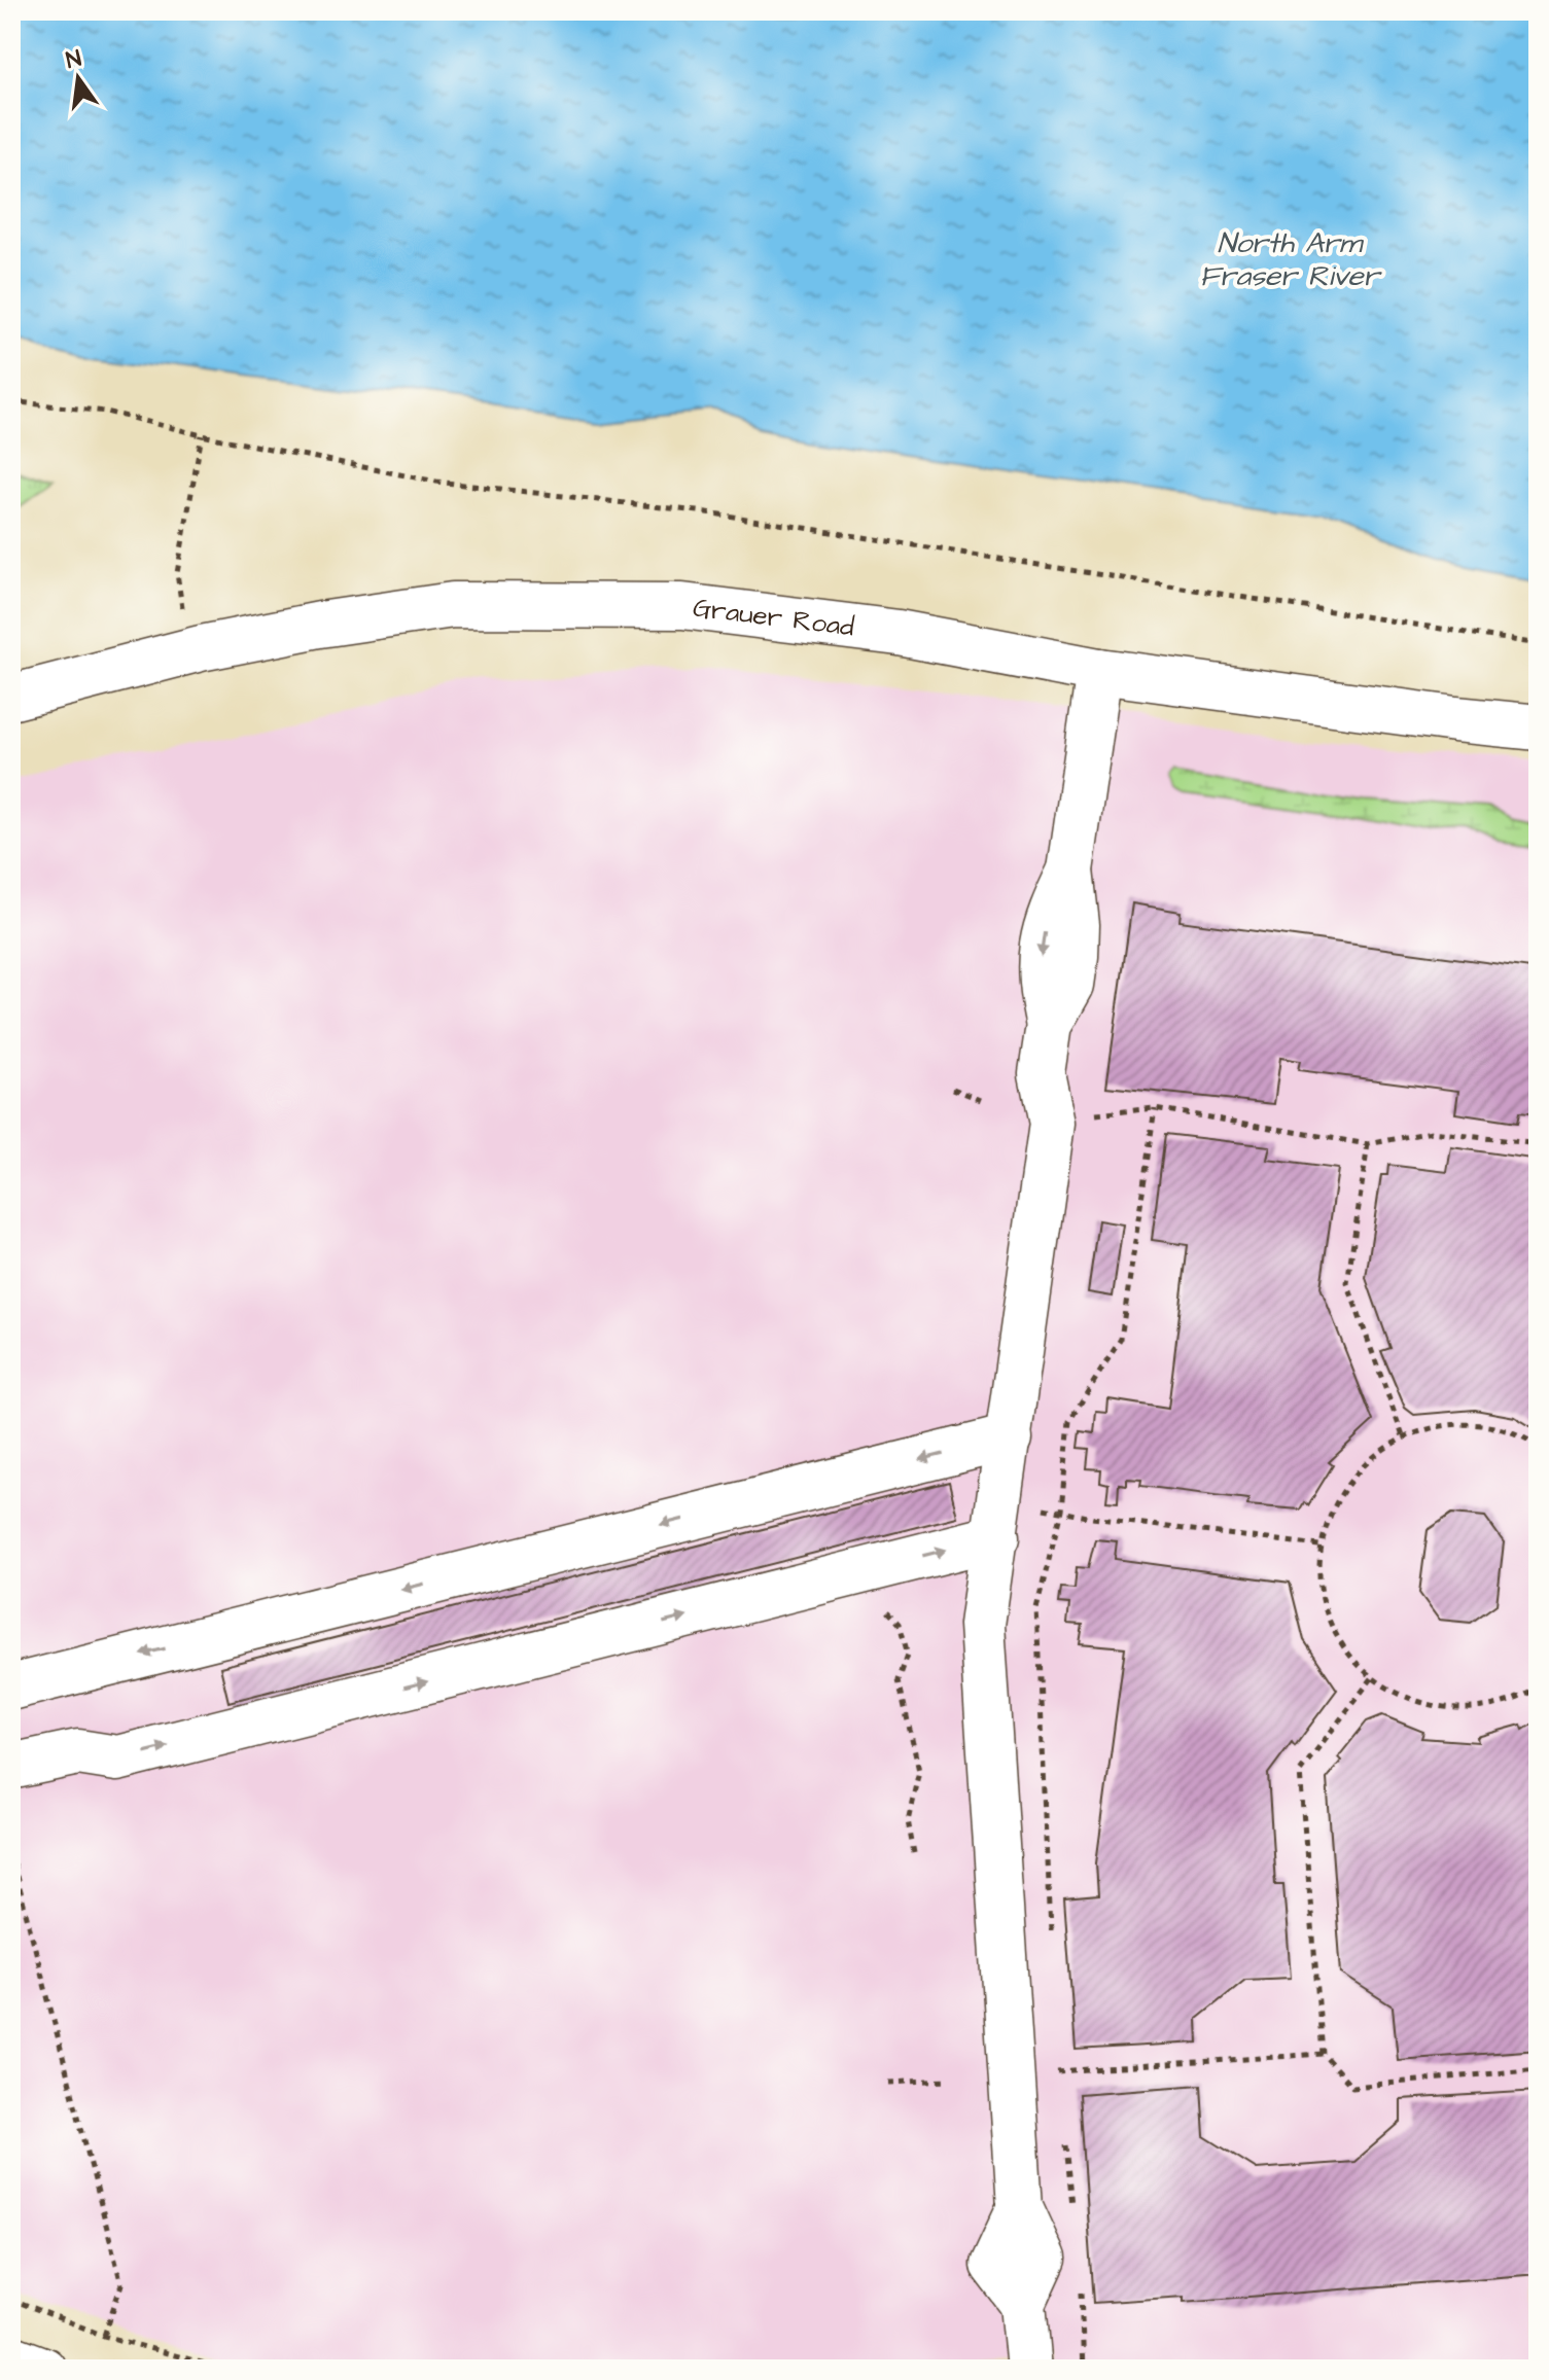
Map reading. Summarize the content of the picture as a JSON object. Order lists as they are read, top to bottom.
{
  "streets": {
    "street": ["Grauer Road"]
  },
  "water": ["North Arm Fraser River"],
  "north": "top"
}
